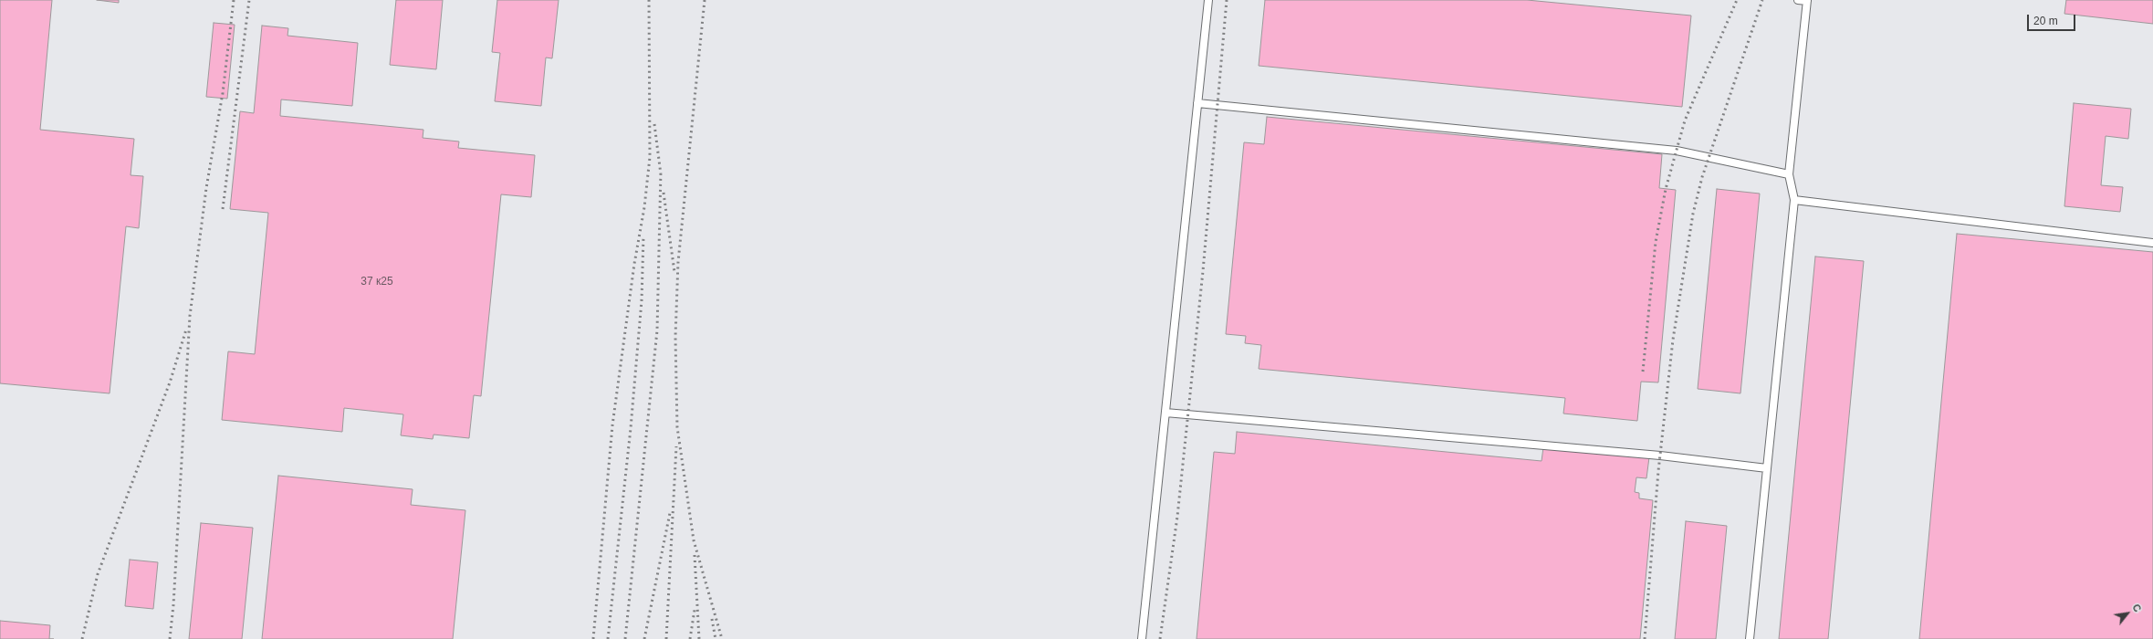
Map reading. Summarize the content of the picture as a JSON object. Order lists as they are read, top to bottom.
{
  "house_numbers": ["37 к25"],
  "scale_bar": "20 m",
  "north": "top right"
}
